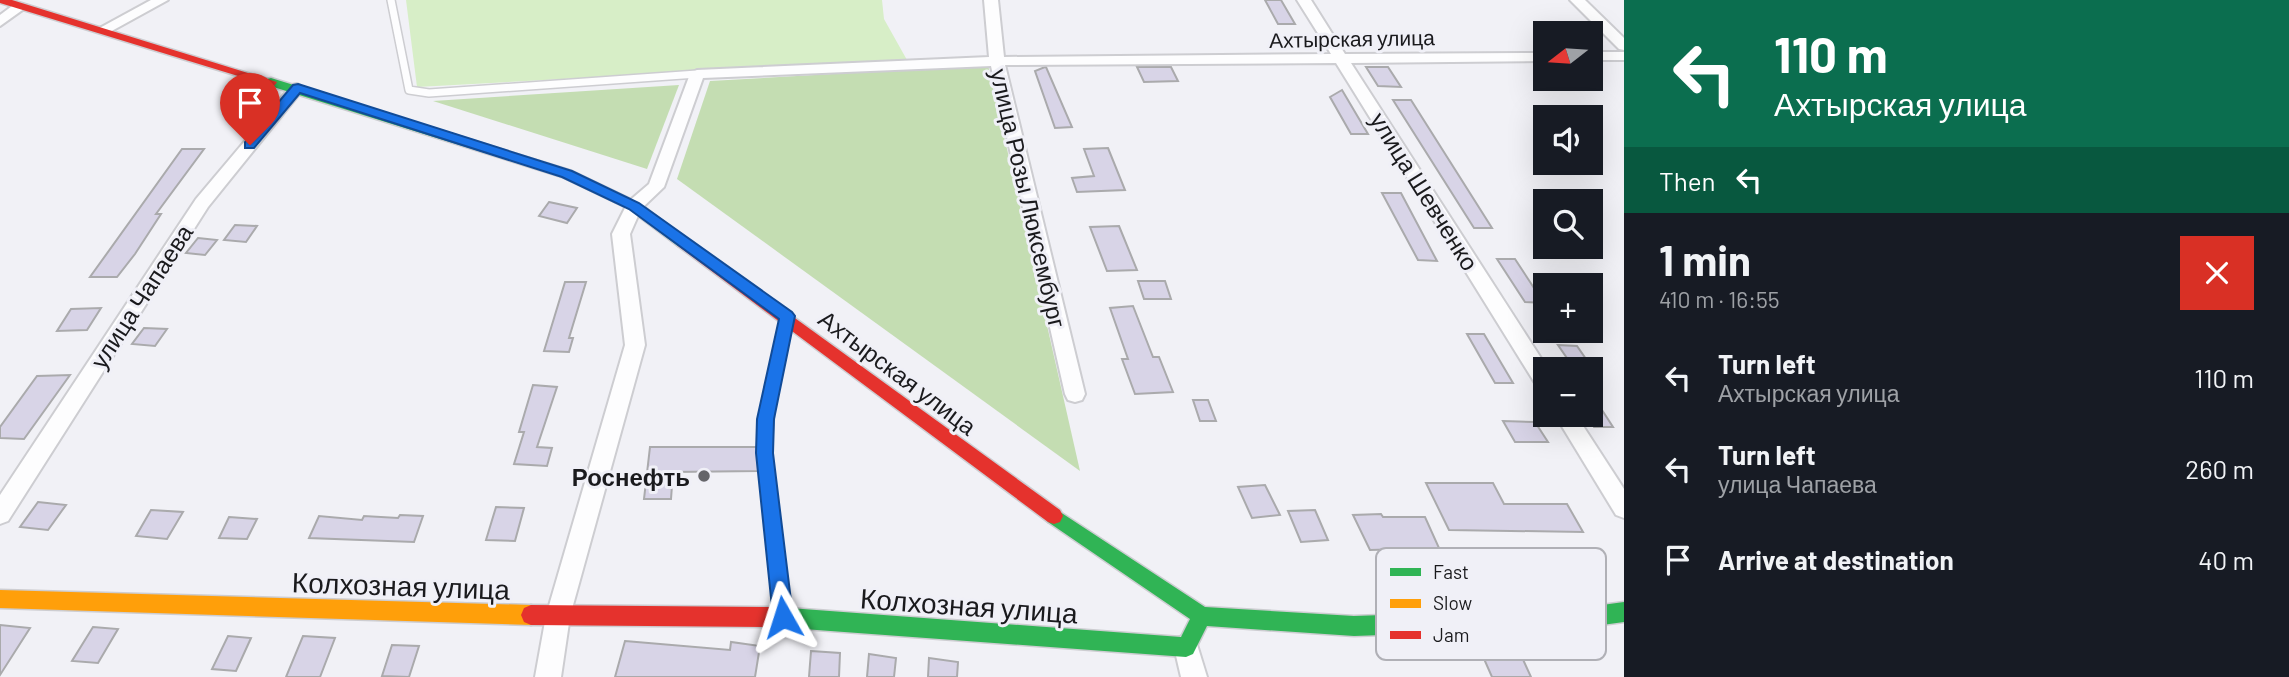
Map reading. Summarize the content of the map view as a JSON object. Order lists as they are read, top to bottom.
{
  "streets": {
    "main road": ["Ахтырская улица", "Колхозная улица"],
    "street": ["улица Шевченко", "улица Розы Люксембург", "улица Чапаева"]
  },
  "crossings": [
    ["Ахтырская улица", "улица Шевченко"],
    ["Ахтырская улица", "улица Розы Люксембург"],
    ["Ахтырская улица", "улица Чапаева"]
  ],
  "places": ["Роснефть"],
  "legend": ["Fast", "Slow", "Jam"],
  "north": "left",
  "page": {
    "turn": ["110 m", "Ахтырская улица"],
    "map_buttons": ["+", "−"],
    "then": "Then",
    "heading": ["1 min", "410 m · 16:55"],
    "list": [
      {
        "name": "Turn left",
        "note": "Ахтырская улица",
        "value": "110 m"
      },
      {
        "name": "Turn left",
        "note": "улица Чапаева",
        "value": "260 m"
      },
      {
        "name": "Arrive at destination",
        "value": "40 m"
      }
    ]
  }
}
